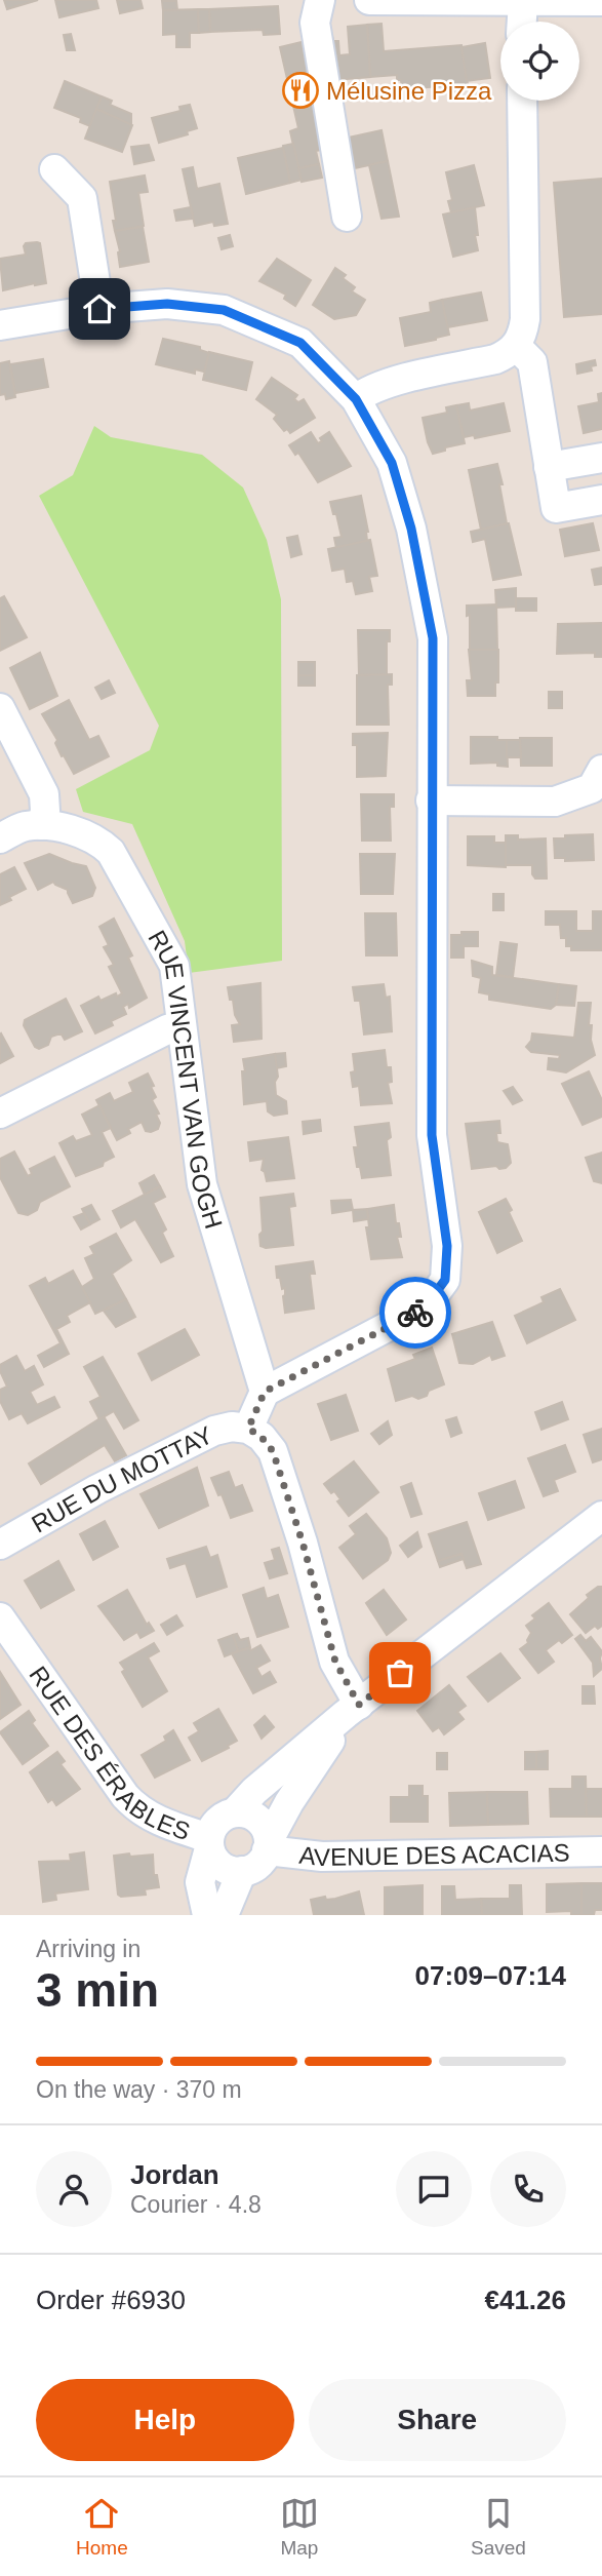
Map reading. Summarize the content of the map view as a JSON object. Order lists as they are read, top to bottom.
{
  "streets": {
    "street": [
      "RUE VINCENT VAN GOGH",
      "RUE DU MOTTAY",
      "RUE DES ÉRABLES",
      "AVENUE DES ACACIAS"
    ]
  },
  "crossings": [
    ["RUE DES ÉRABLES", "AVENUE DES ACACIAS"]
  ],
  "places": {
    "restaurant": ["Mélusine Pizza"]
  },
  "page": {
    "heading": ["3 min", "Arriving in", "07:09–07:14"],
    "panel": [
      "Jordan",
      "Courier · 4.8",
      "Order #6930",
      "€41.26"
    ],
    "bar": "On the way · 370 m",
    "buttons": ["Help", "Share"],
    "tabs": ["Home", "Map", "Saved"]
  }
}
